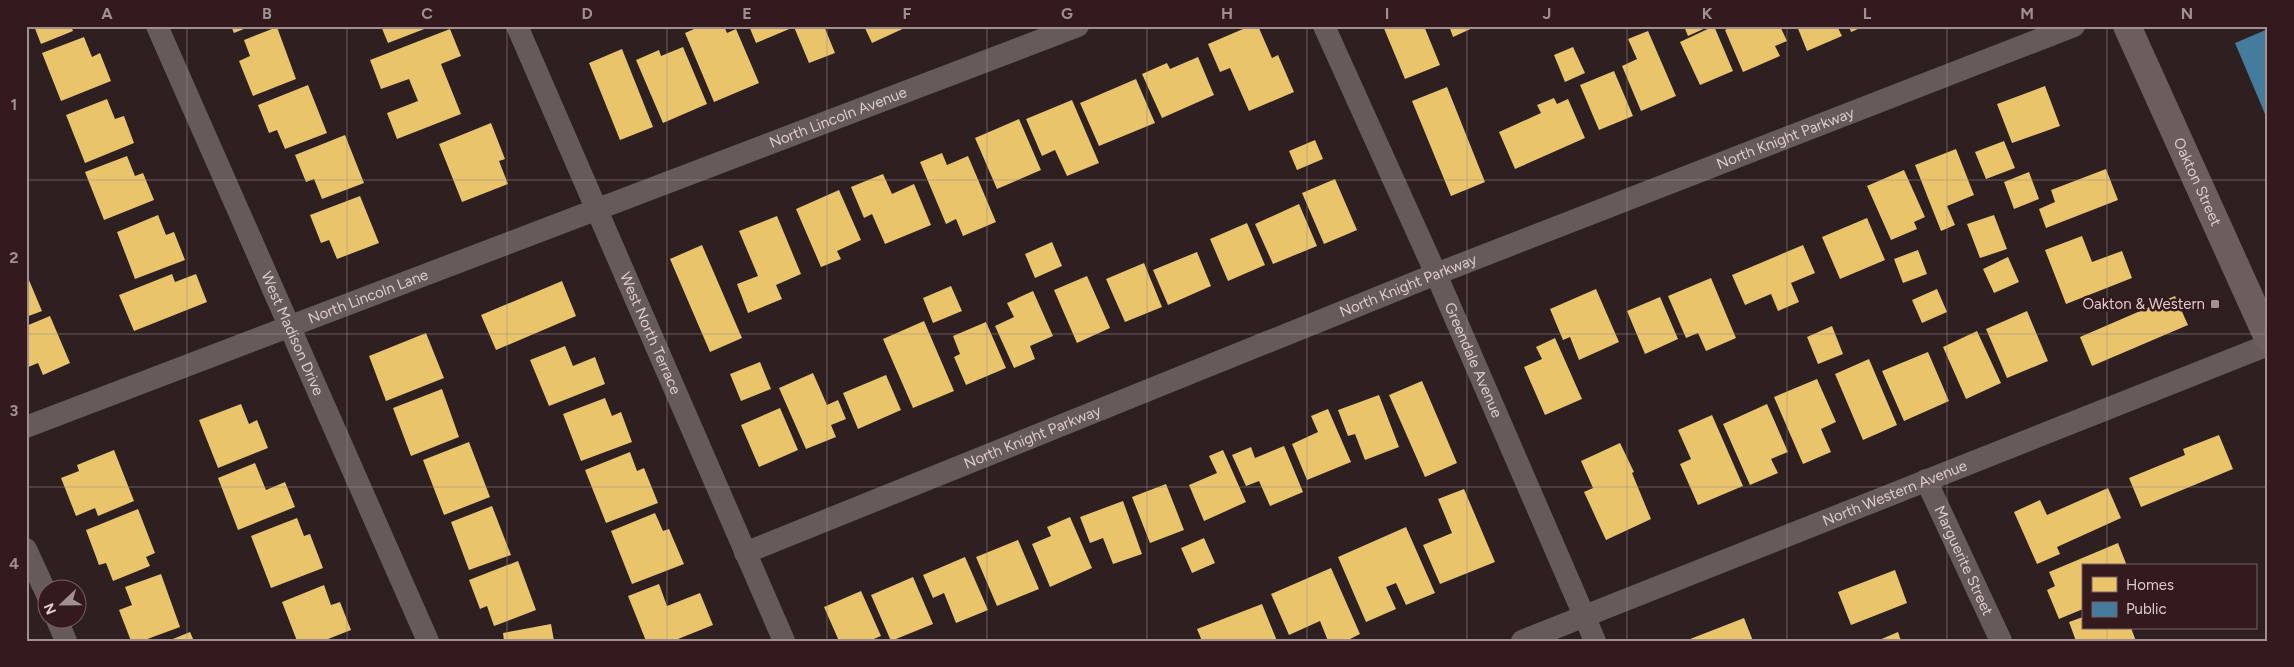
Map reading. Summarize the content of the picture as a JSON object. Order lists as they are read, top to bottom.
{
  "streets": {
    "main road": ["Oakton Street"],
    "street": [
      "North Lincoln Avenue",
      "North Knight Parkway",
      "North Lincoln Lane",
      "West North Terrace",
      "West Madison Drive",
      "Greendale Avenue",
      "North Western Avenue",
      "Marguerite Street"
    ]
  },
  "crossings": [
    ["North Lincoln Avenue", "North Lincoln Lane"],
    ["North Lincoln Avenue", "West North Terrace"],
    ["North Knight Parkway", "West North Terrace"],
    ["North Knight Parkway", "Greendale Avenue"],
    ["North Lincoln Lane", "West North Terrace"],
    ["North Lincoln Lane", "West Madison Drive"],
    ["Greendale Avenue", "North Western Avenue"],
    ["North Western Avenue", "Marguerite Street"]
  ],
  "places": {
    "transit": ["Oakton & Western"]
  },
  "legend": ["Homes", "Public"],
  "north": "left",
  "grid": {
    "columns": [
      "A",
      "B",
      "C",
      "D",
      "E",
      "F",
      "G",
      "H",
      "I",
      "J",
      "K",
      "L",
      "M",
      "N"
    ],
    "rows": [
      "1",
      "2",
      "3",
      "4"
    ]
  }
}
